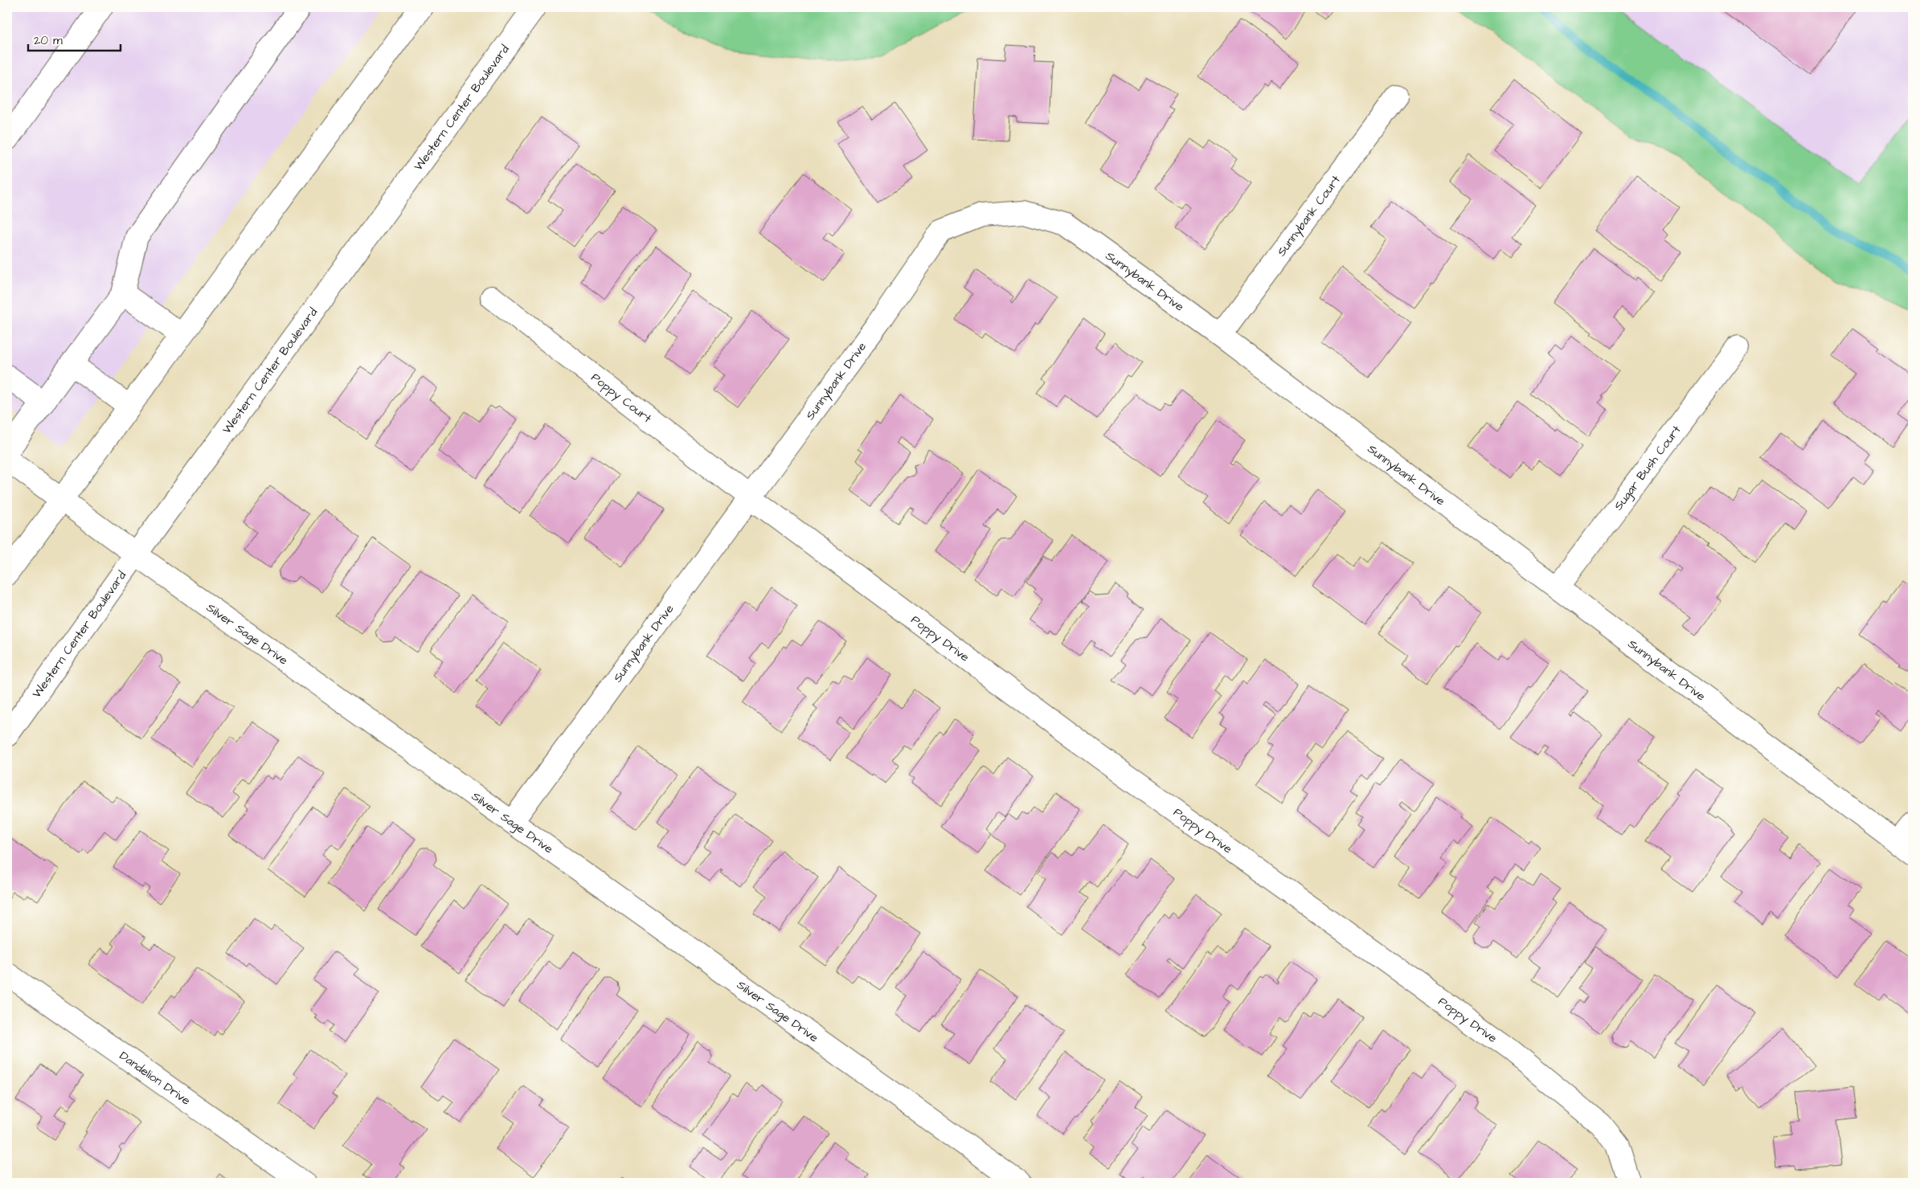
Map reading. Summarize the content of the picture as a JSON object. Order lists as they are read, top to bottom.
{
  "streets": {
    "street": [
      "Western Center Boulevard",
      "Sunnybank Court",
      "Sunnybank Drive",
      "Poppy Court",
      "Sugar Bush Court",
      "Silver Sage Drive",
      "Poppy Drive",
      "Dandelion Drive"
    ]
  },
  "crossings": [
    ["Western Center Boulevard", "Silver Sage Drive"],
    ["Sunnybank Court", "Sunnybank Drive"],
    ["Sunnybank Drive", "Poppy Court"],
    ["Sunnybank Drive", "Sugar Bush Court"],
    ["Sunnybank Drive", "Silver Sage Drive"],
    ["Sunnybank Drive", "Poppy Drive"],
    ["Poppy Court", "Poppy Drive"]
  ],
  "scale_bar": "20 m"
}
